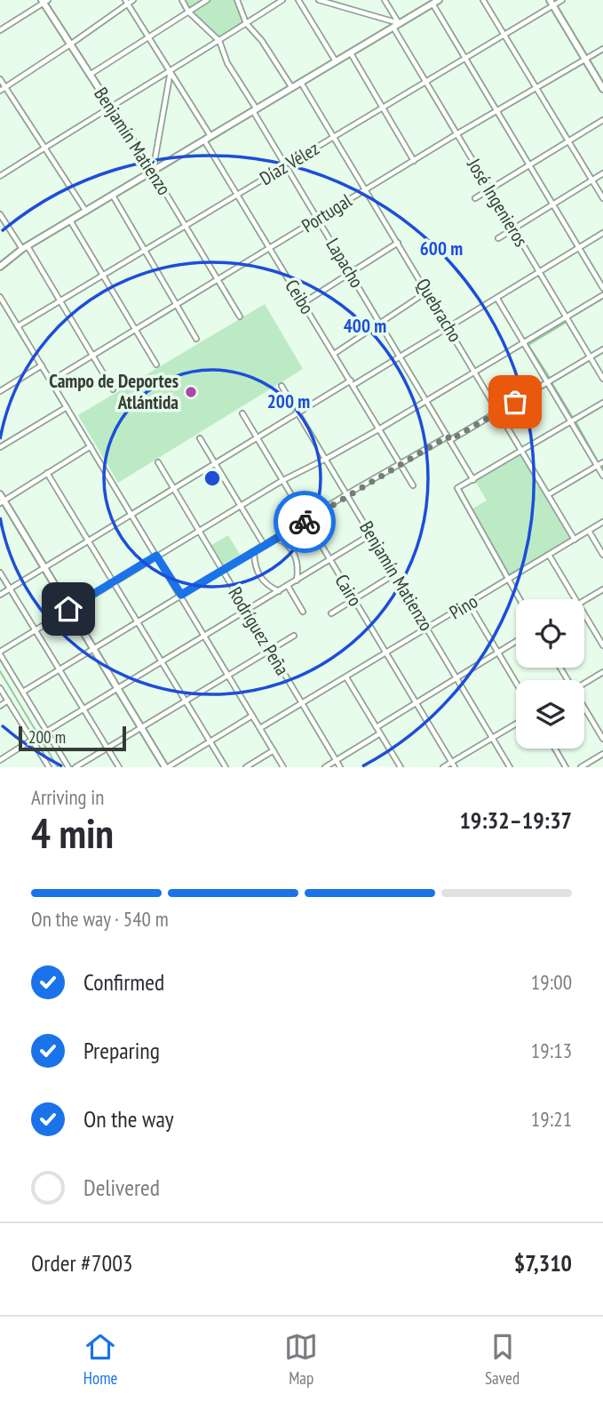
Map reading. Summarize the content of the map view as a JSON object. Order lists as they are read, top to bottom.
{
  "streets": {
    "street": [
      "Benjamín Matienzo",
      "Díaz Vélez",
      "José Ingenieros",
      "Portugal",
      "Lapacho",
      "Ceibo",
      "Quebracho",
      "Cairo",
      "Pino",
      "Rodríguez Peña"
    ]
  },
  "crossings": [
    ["Benjamín Matienzo", "Díaz Vélez"],
    ["Benjamín Matienzo", "Portugal"],
    ["Benjamín Matienzo", "Pino"],
    ["Díaz Vélez", "José Ingenieros"],
    ["Díaz Vélez", "Lapacho"],
    ["Díaz Vélez", "Ceibo"],
    ["Díaz Vélez", "Quebracho"],
    ["José Ingenieros", "Portugal"],
    ["Portugal", "Lapacho"],
    ["Portugal", "Ceibo"],
    ["Portugal", "Quebracho"],
    ["Quebracho", "Pino"],
    ["Cairo", "Pino"],
    ["Pino", "Rodríguez Peña"]
  ],
  "places": ["Campo de Deportes Atlántida"],
  "scale_bar": "200 m",
  "page": {
    "scale": "200 m",
    "heading": ["4 min", "Arriving in", "19:32–19:37"],
    "panel": ["Order #7003", "$7,310"],
    "bar": "On the way · 540 m",
    "list": [
      ["Confirmed", "19:00"],
      ["Preparing", "19:13"],
      ["On the way", "19:21"],
      "Delivered"
    ],
    "tabs": ["Home", "Map", "Saved"]
  },
  "rings": ["600 m", "400 m", "200 m"]
}
